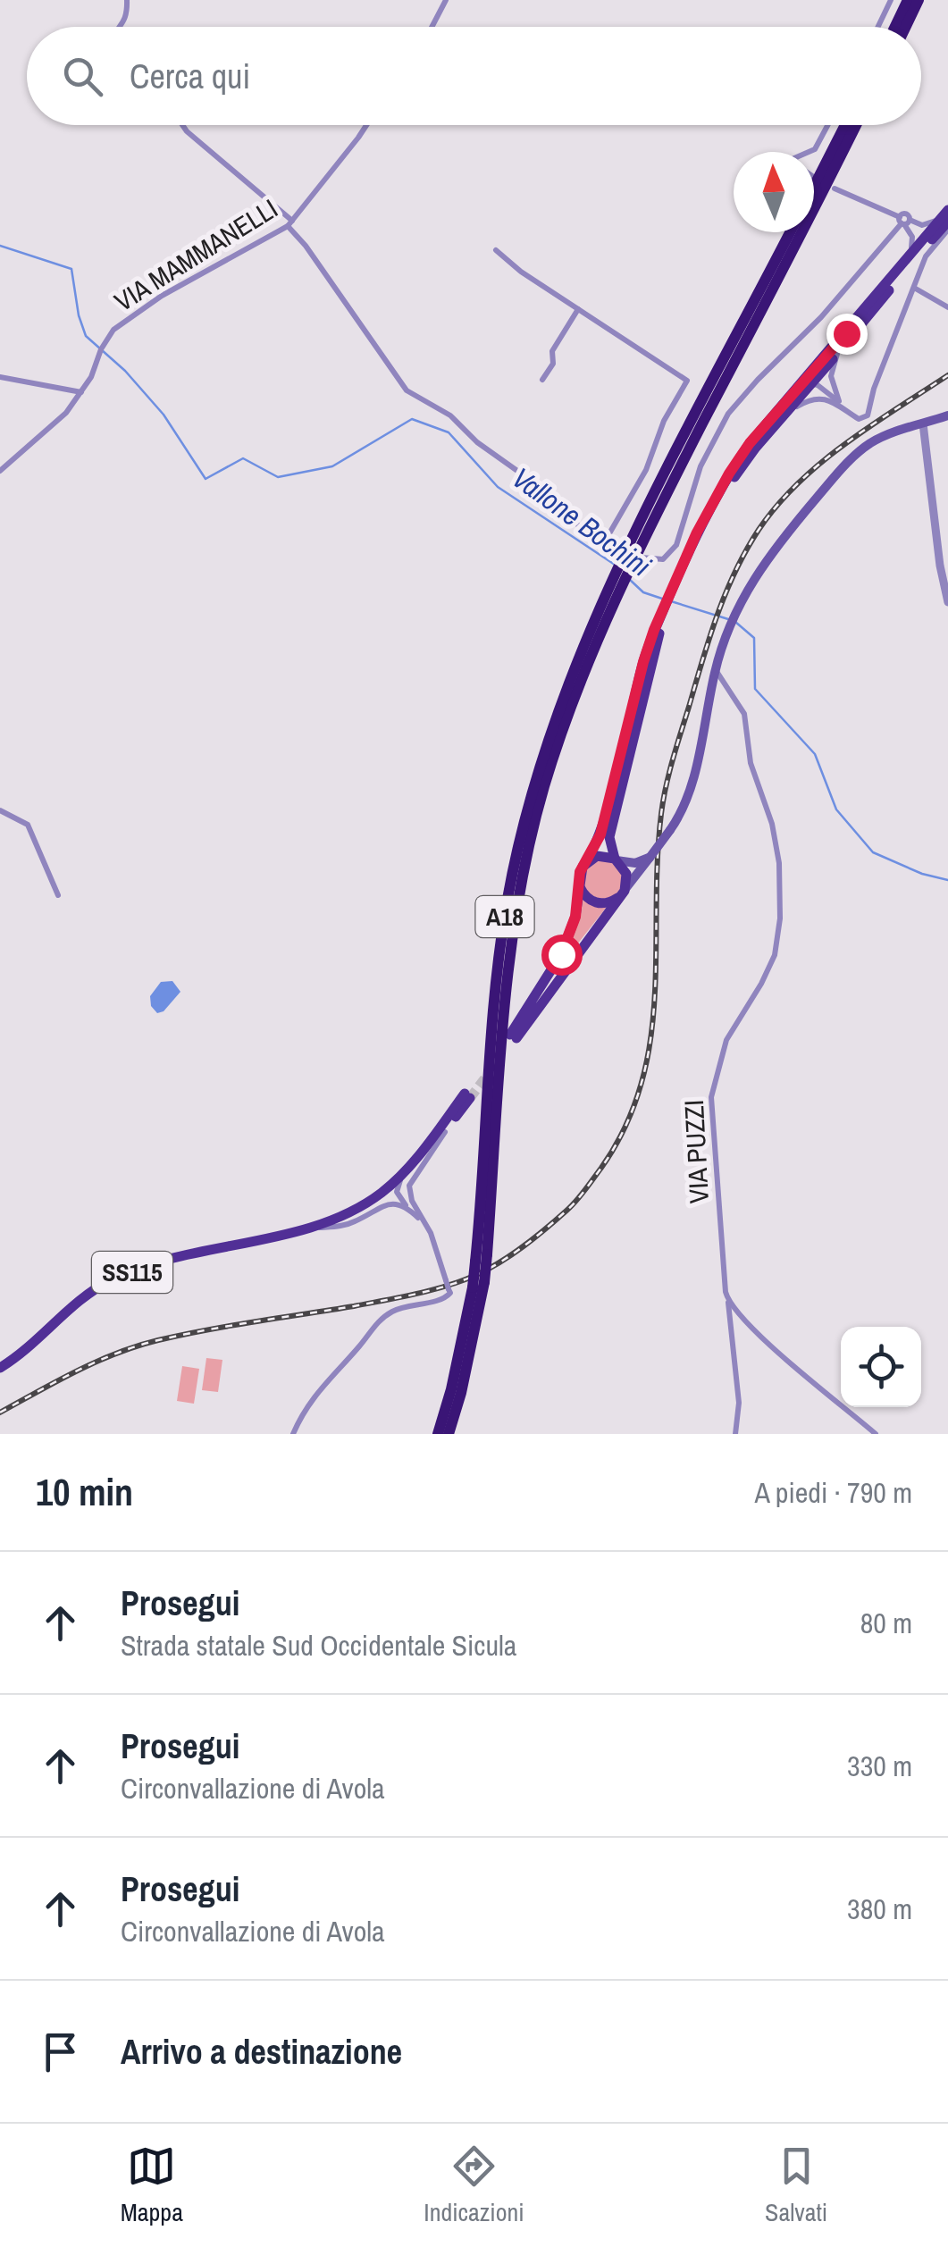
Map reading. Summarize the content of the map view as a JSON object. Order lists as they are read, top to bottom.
{
  "streets": {
    "highway": ["A18"],
    "main road": ["SS115"],
    "street": ["VIA MAMMANELLI", "VIA PUZZI"]
  },
  "water": ["Vallone Bochini"],
  "north": "top",
  "page": {
    "search": "Cerca qui",
    "heading": ["10 min", "A piedi · 790 m"],
    "list": [
      ["Prosegui", "Strada statale Sud Occidentale Sicula", "80 m"],
      ["Prosegui", "Circonvallazione di Avola", "330 m"],
      ["Prosegui", "Circonvallazione di Avola", "380 m"],
      "Arrivo a destinazione"
    ],
    "nav": ["Mappa", "Indicazioni", "Salvati"]
  }
}
